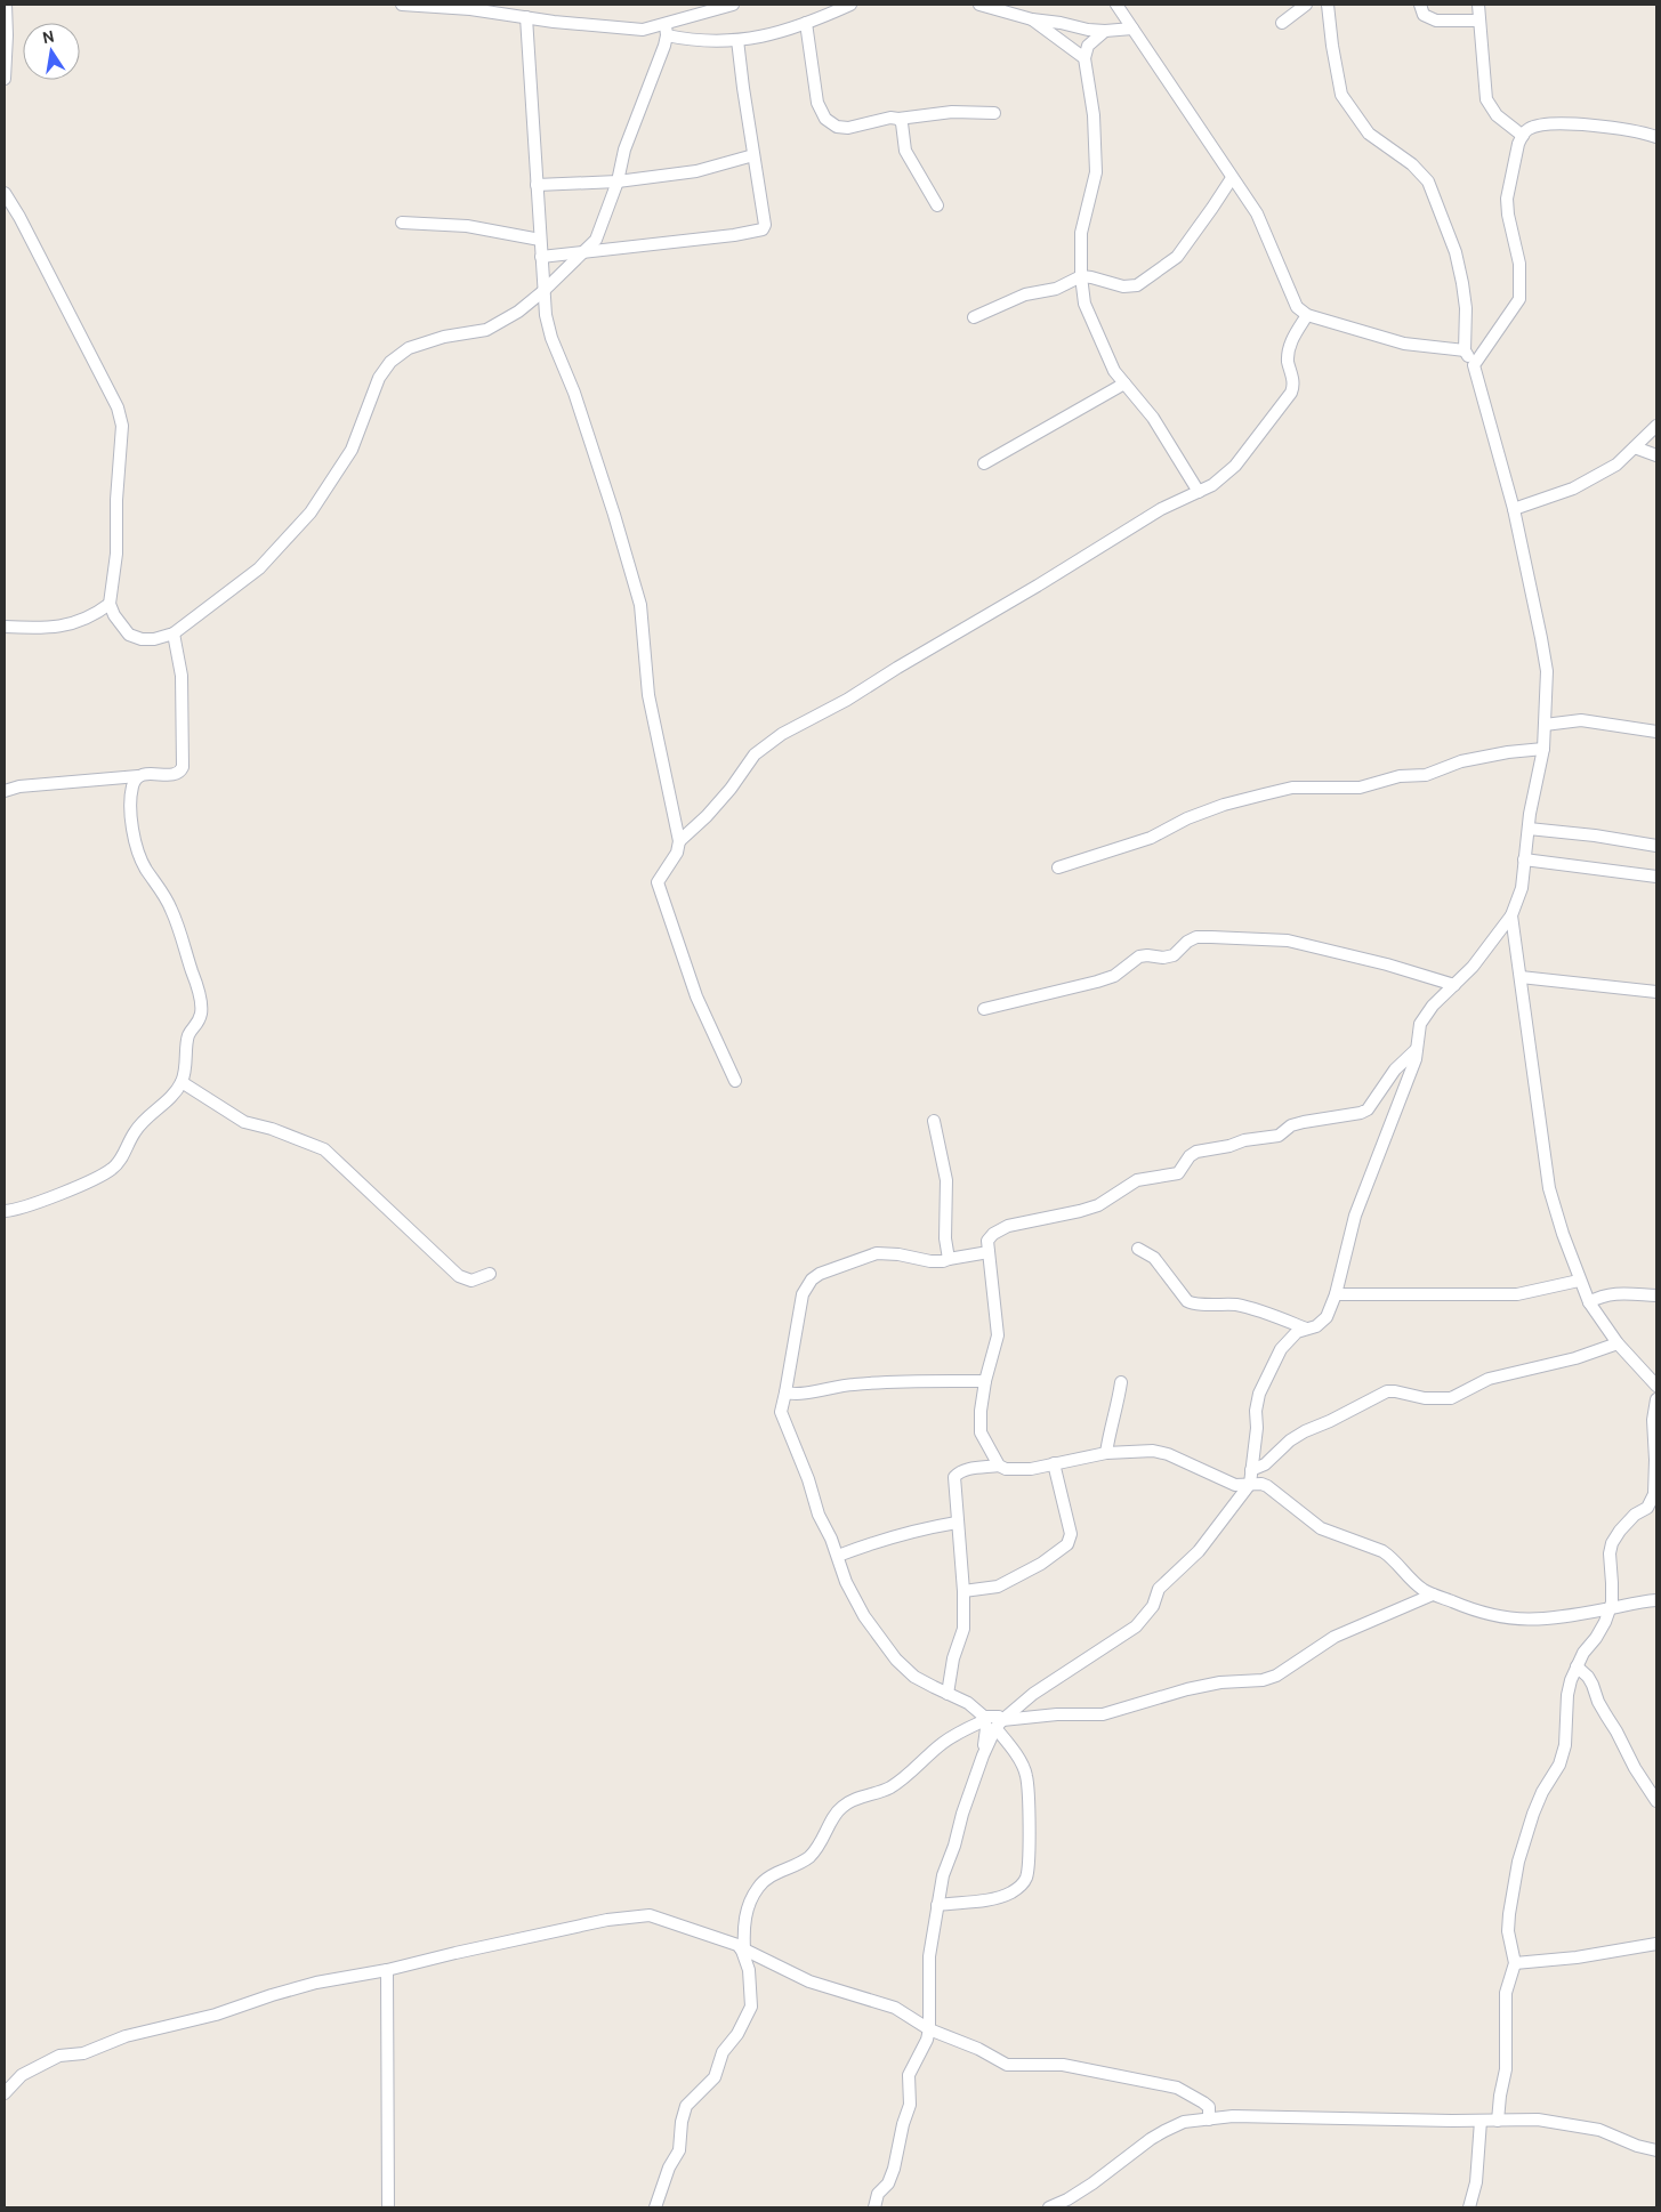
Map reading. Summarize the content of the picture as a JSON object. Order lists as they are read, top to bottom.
{
  "north": "top"
}
